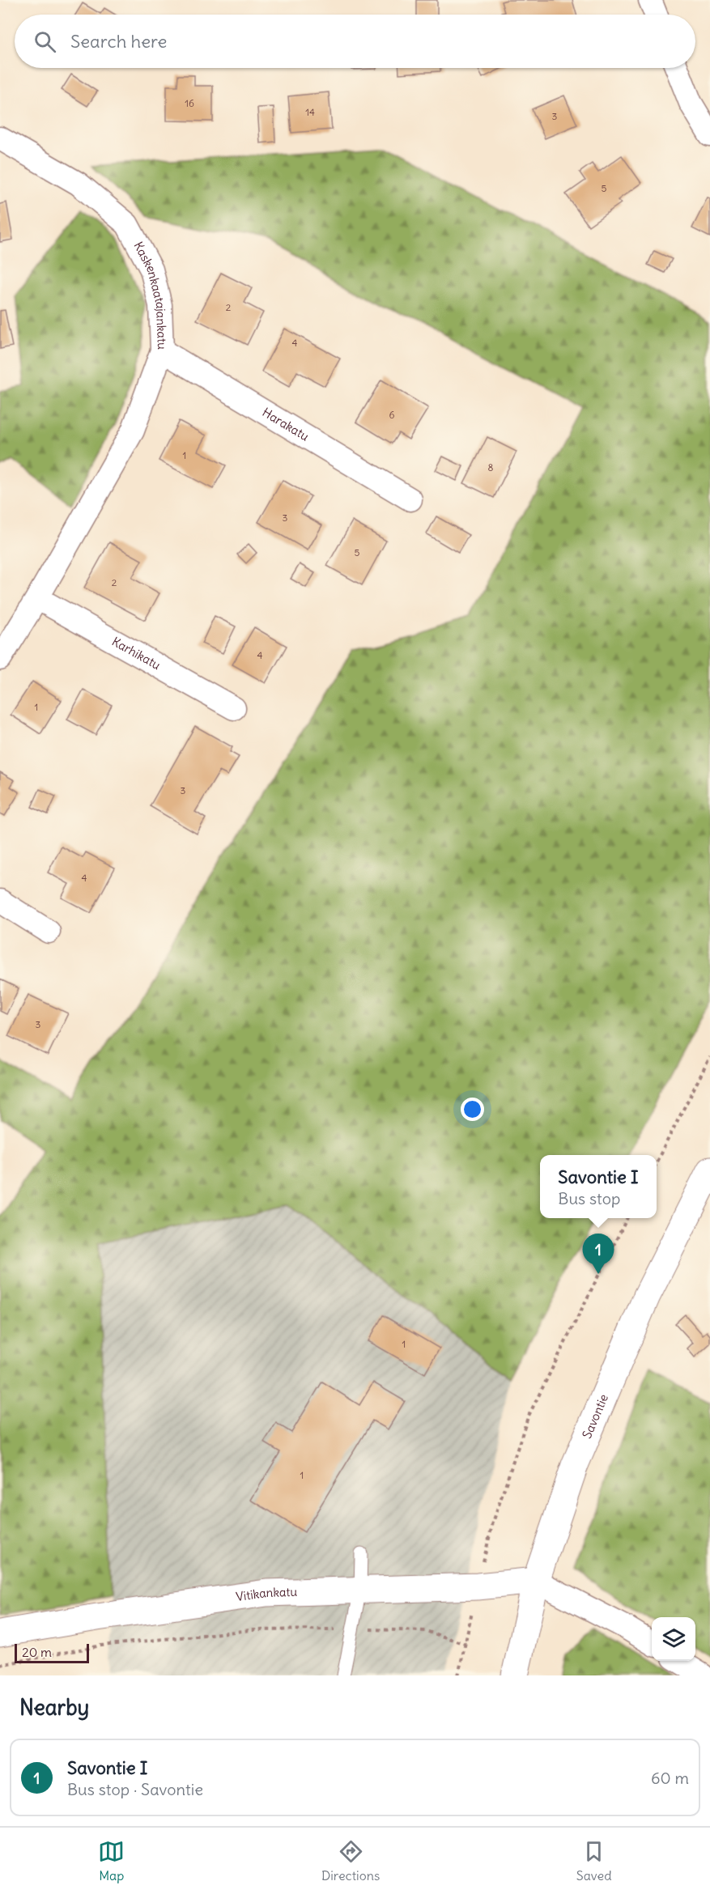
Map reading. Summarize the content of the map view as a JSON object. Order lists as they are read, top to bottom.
{
  "streets": {
    "street": [
      "Kaskenkaatajankatu",
      "Harakatu",
      "Karhikatu",
      "Savontie",
      "Vitikankatu"
    ]
  },
  "crossings": [
    ["Kaskenkaatajankatu", "Harakatu"],
    ["Kaskenkaatajankatu", "Karhikatu"],
    ["Savontie", "Vitikankatu"]
  ],
  "house_numbers": [
    "16",
    "14",
    "3",
    "5",
    "2",
    "4",
    "6",
    "1",
    "8",
    "3",
    "5",
    "2",
    "4",
    "1",
    "3",
    "4",
    "3",
    "1",
    "1"
  ],
  "scale_bar": "20 m",
  "page": {
    "search": "Search here",
    "popup": ["Savontie I", "Bus stop"],
    "pins": "1",
    "scale": "20 m",
    "heading": "Nearby",
    "list": [
      {
        "mark": "1",
        "name": "Savontie I",
        "note": "Bus stop · Savontie",
        "value": "60 m"
      }
    ],
    "nav": ["Map", "Directions", "Saved"]
  }
}
